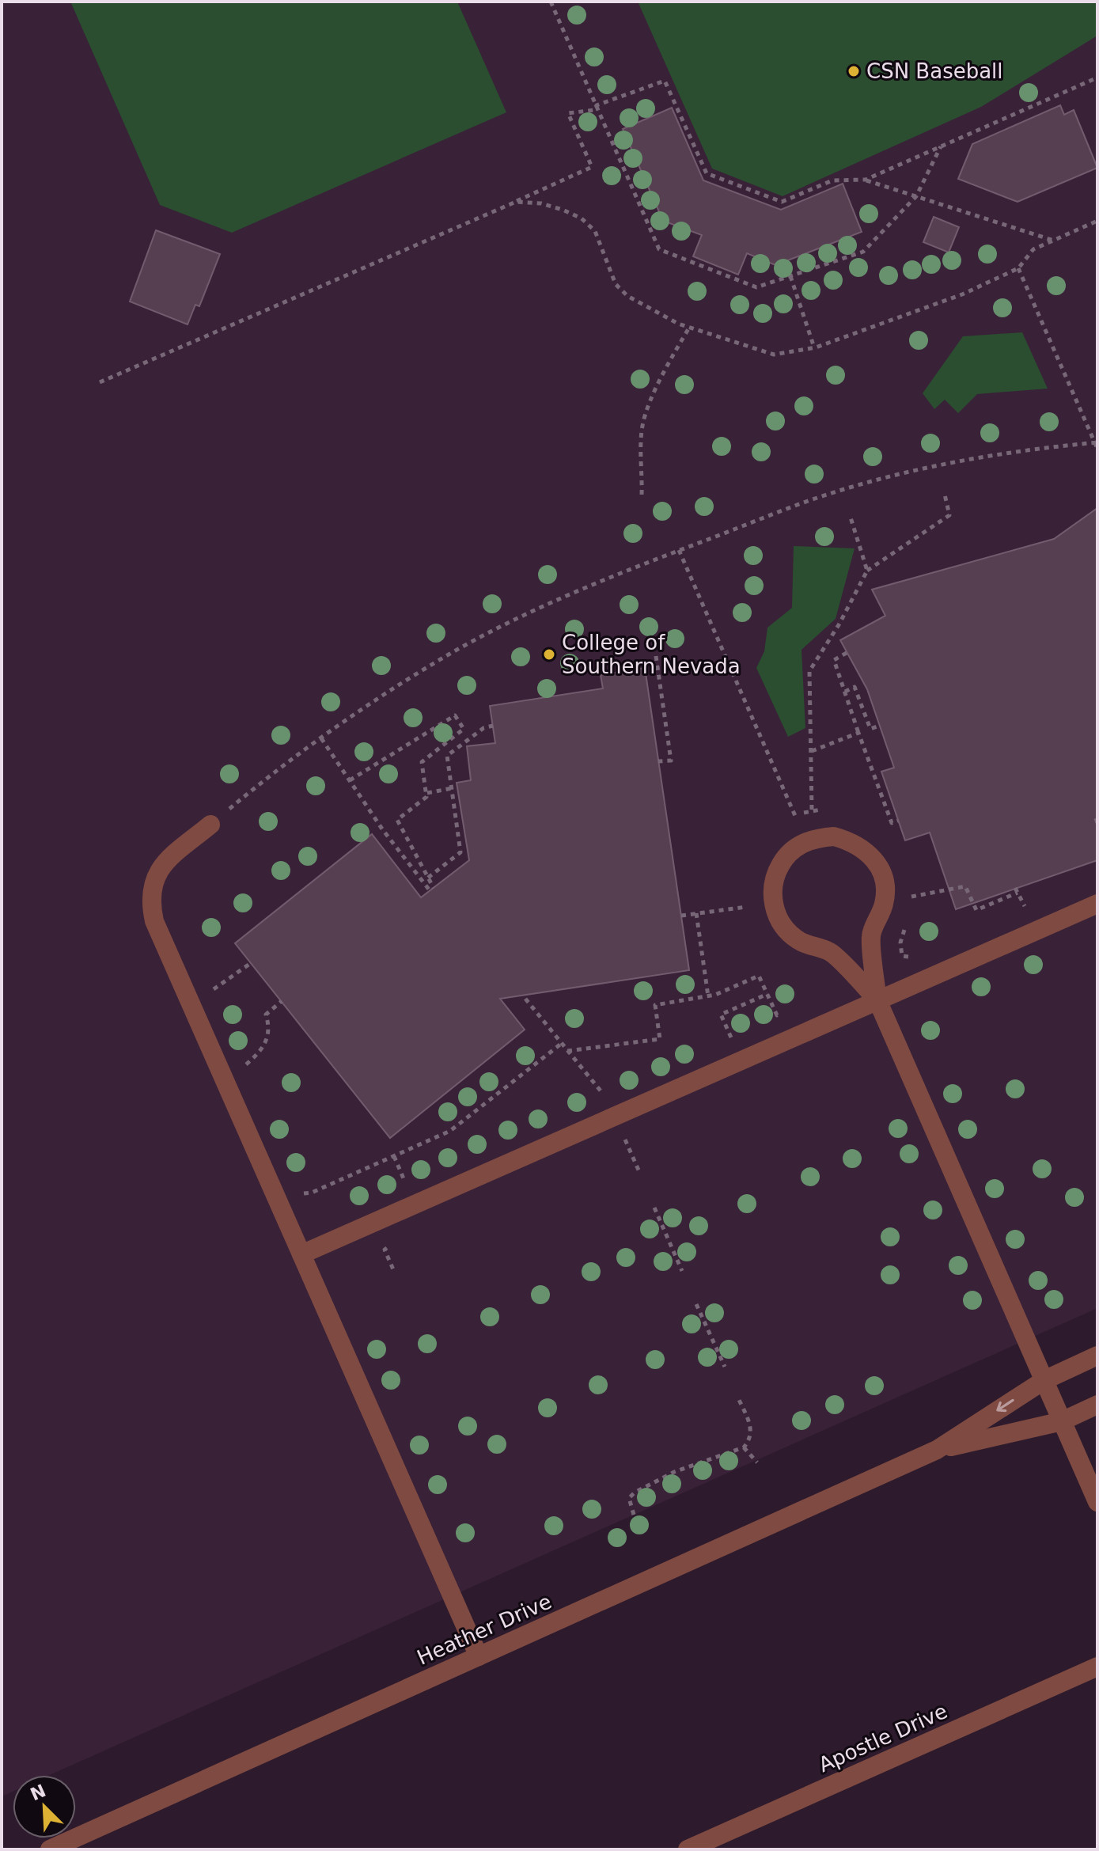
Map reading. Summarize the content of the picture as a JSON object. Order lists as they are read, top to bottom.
{
  "streets": {
    "street": ["Heather Drive", "Apostle Drive"]
  },
  "places": ["CSN Baseball", "College of Southern Nevada"],
  "north": "top left"
}
